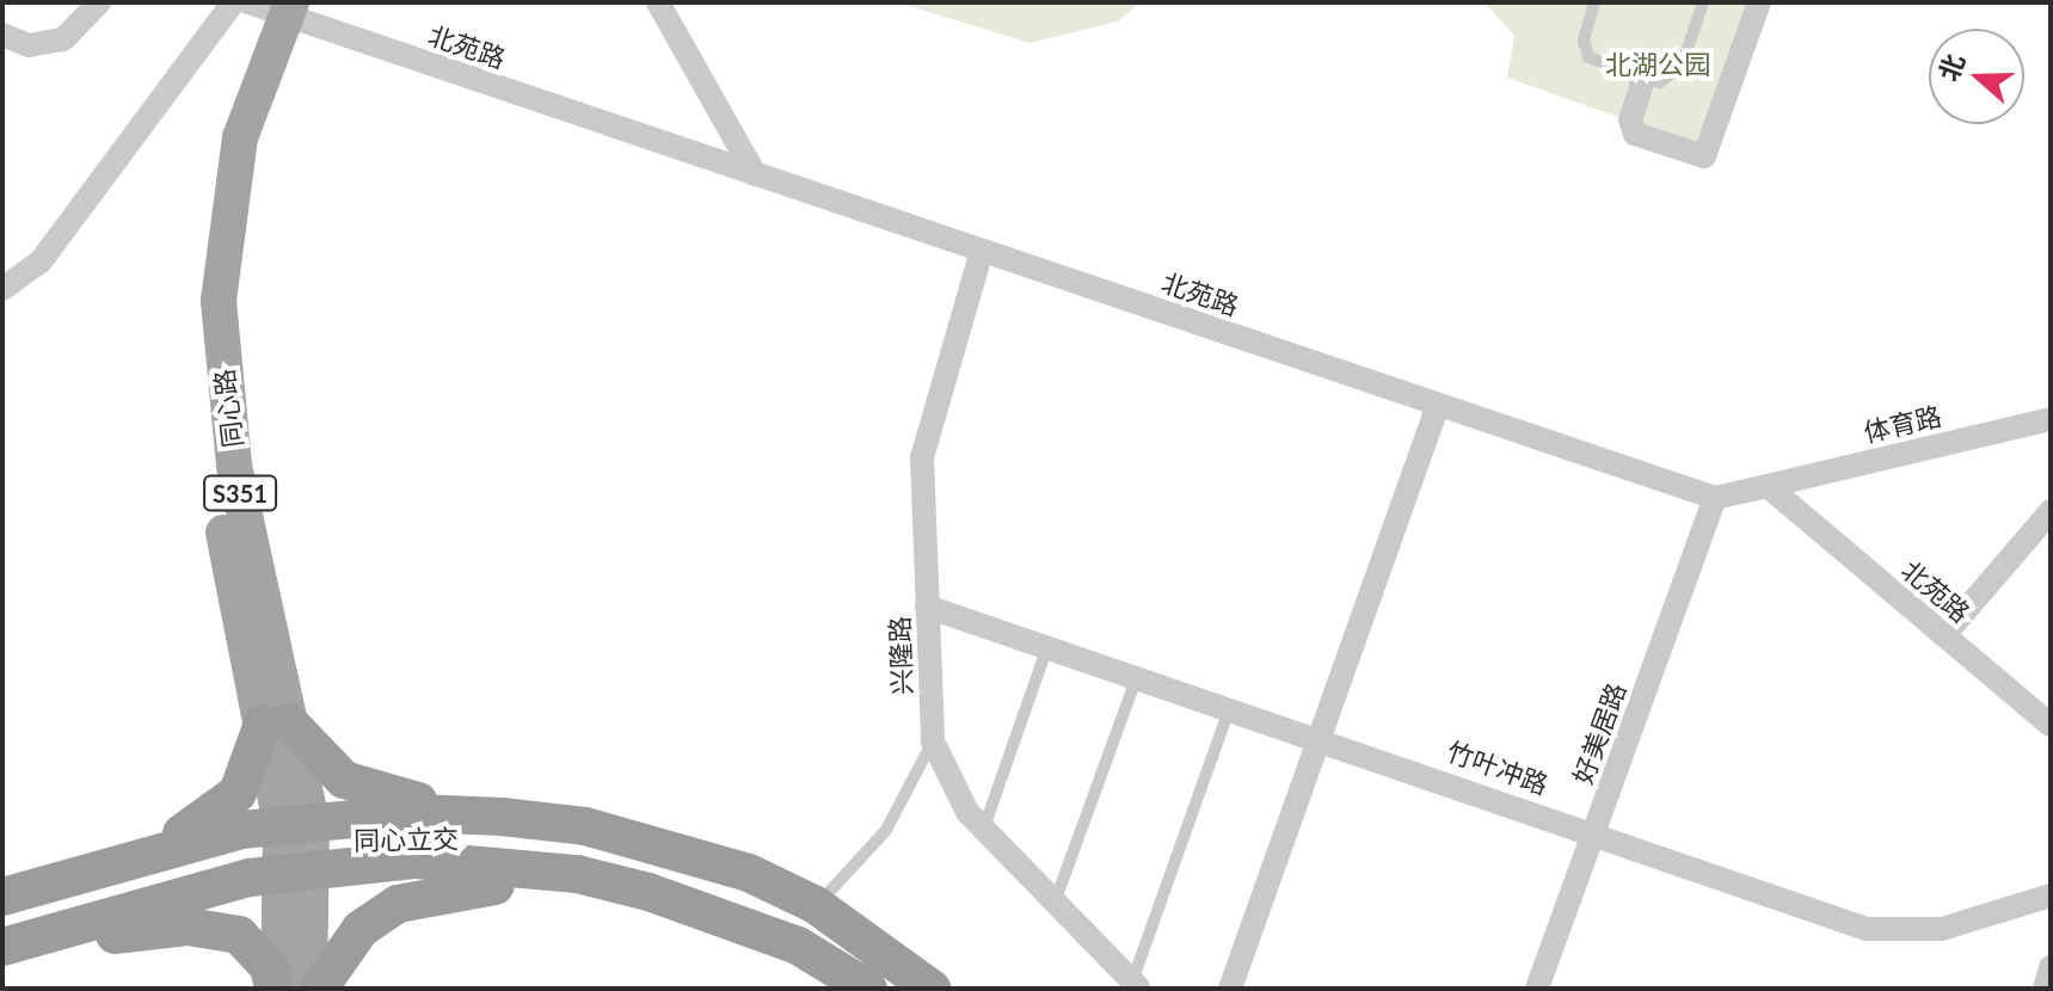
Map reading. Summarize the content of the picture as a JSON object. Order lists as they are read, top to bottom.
{
  "streets": {
    "highway": ["同心立交"],
    "main road": ["同心路", "S351"],
    "street": [
      "北苑路",
      "体育路",
      "兴隆路",
      "好美居路",
      "竹叶冲路"
    ]
  },
  "crossings": [
    ["北苑路", "同心路"],
    ["北苑路", "体育路"],
    ["北苑路", "兴隆路"],
    ["北苑路", "好美居路"],
    ["兴隆路", "竹叶冲路"],
    ["好美居路", "竹叶冲路"]
  ],
  "parks": ["北湖公园"],
  "north": "left"
}
